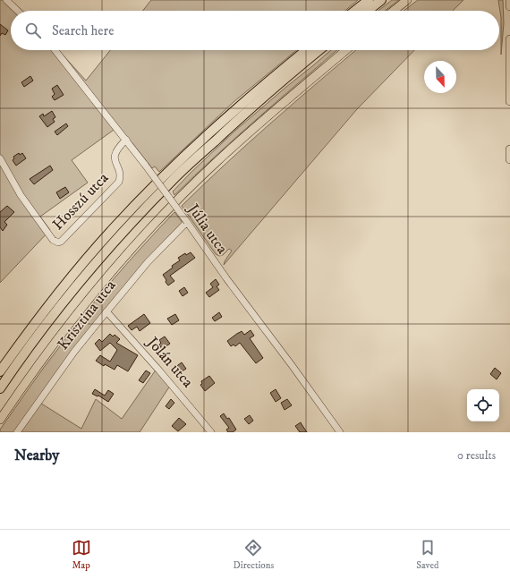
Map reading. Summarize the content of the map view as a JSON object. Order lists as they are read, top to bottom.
{
  "streets": {
    "street": [
      "Hosszú utca",
      "Júlia utca",
      "Krisztina utca",
      "Jolán utca"
    ]
  },
  "crossings": [
    ["Hosszú utca", "Júlia utca"],
    ["Júlia utca", "Krisztina utca"],
    ["Krisztina utca", "Jolán utca"]
  ],
  "north": "bottom",
  "page": {
    "search": "Search here",
    "heading": ["Nearby", "0 results"],
    "nav": ["Map", "Directions", "Saved"]
  }
}
